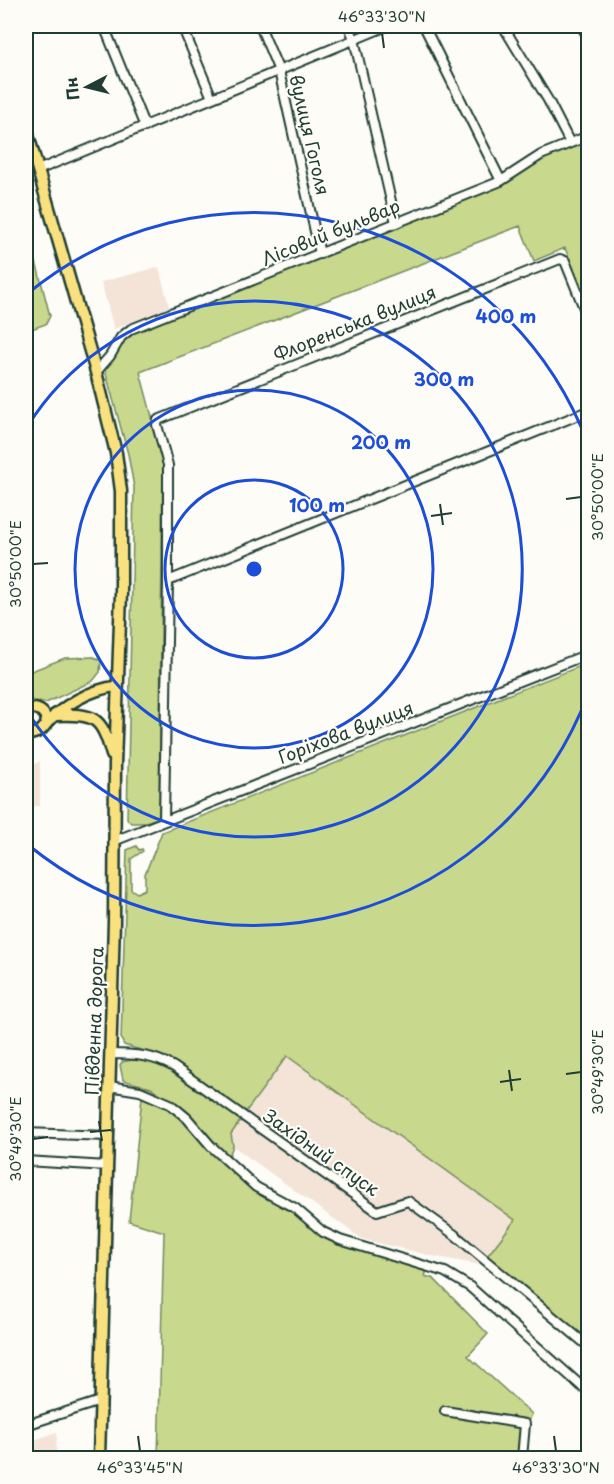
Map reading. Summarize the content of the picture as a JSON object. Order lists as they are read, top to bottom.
{
  "streets": {
    "highway": ["Південна дорога"],
    "street": [
      "вулиця Гоголя",
      "Лісовий бульвар",
      "Флоренська вулиця",
      "Горіхова вулиця",
      "Західний спуск"
    ]
  },
  "crossings": [
    ["вулиця Гоголя", "Лісовий бульвар"],
    ["Лісовий бульвар", "Південна дорога"],
    ["Горіхова вулиця", "Південна дорога"],
    ["Південна дорога", "Західний спуск"]
  ],
  "north": "left",
  "coordinates": [
    "46°33'30\"N",
    "30°50'00\"E",
    "30°49'30\"E",
    "46°33'45\"N"
  ],
  "rings": [
    "400 m",
    "300 m",
    "200 m",
    "100 m"
  ]
}
